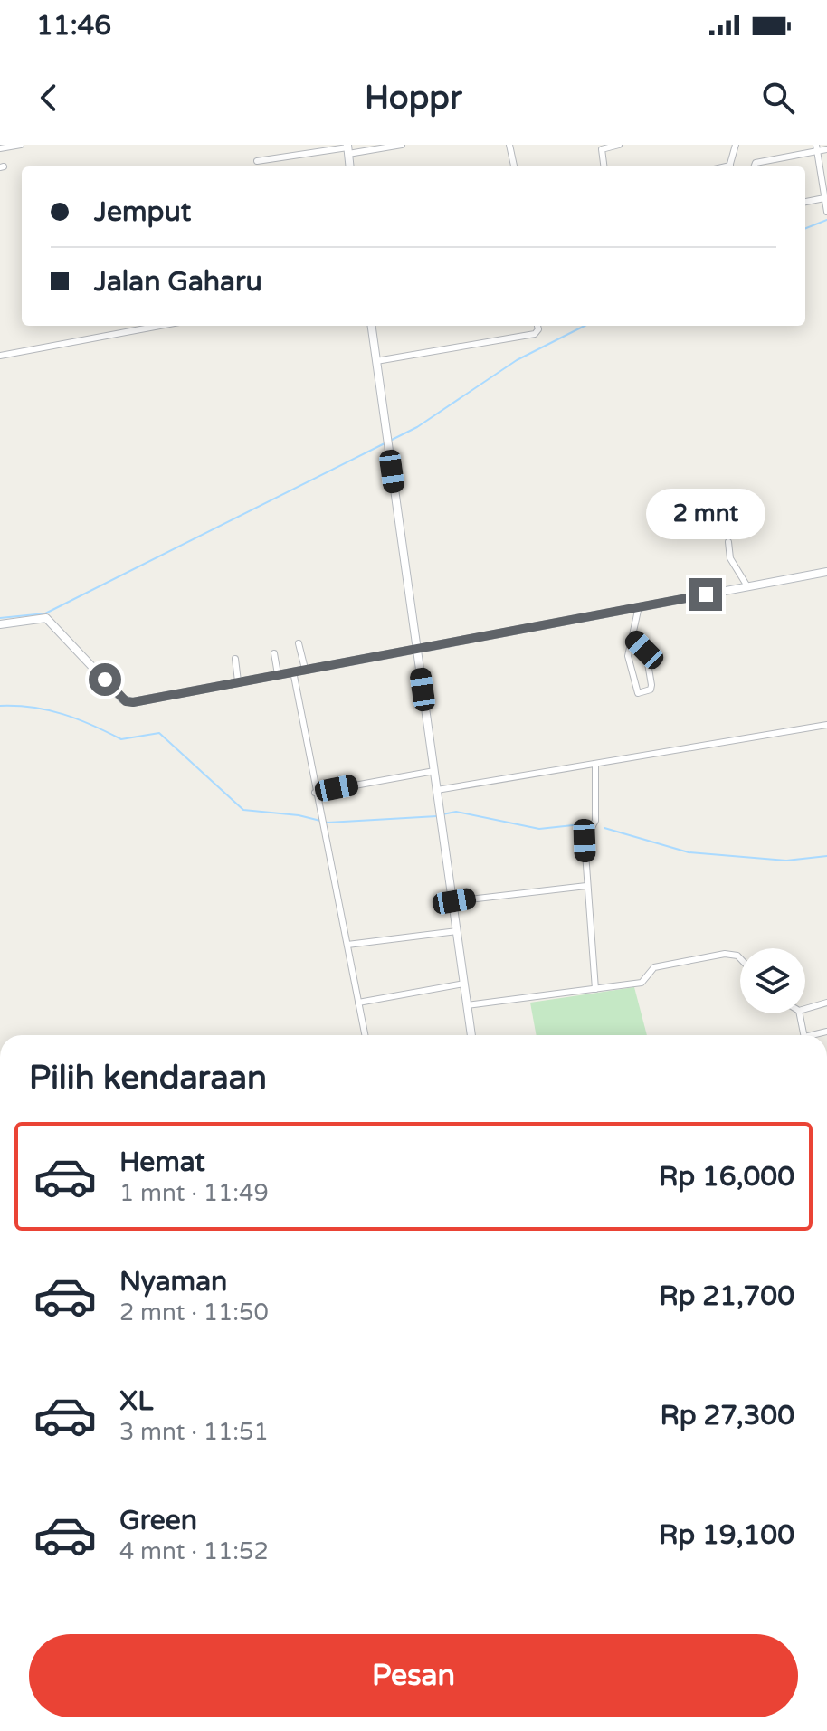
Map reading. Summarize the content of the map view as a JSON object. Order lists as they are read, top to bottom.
{
  "page": {
    "status": "11:46",
    "header": "Hoppr",
    "banner": ["Jemput", "Jalan Gaharu"],
    "bubble": "2 mnt",
    "heading": "Pilih kendaraan",
    "list": [
      {
        "name": "Hemat",
        "note": "1 mnt · 11:49",
        "value": "Rp 16,000"
      },
      {
        "name": "Nyaman",
        "note": "2 mnt · 11:50",
        "value": "Rp 21,700"
      },
      {
        "name": "XL",
        "note": "3 mnt · 11:51",
        "value": "Rp 27,300"
      },
      {
        "name": "Green",
        "note": "4 mnt · 11:52",
        "value": "Rp 19,100"
      }
    ],
    "buttons": "Pesan"
  }
}
